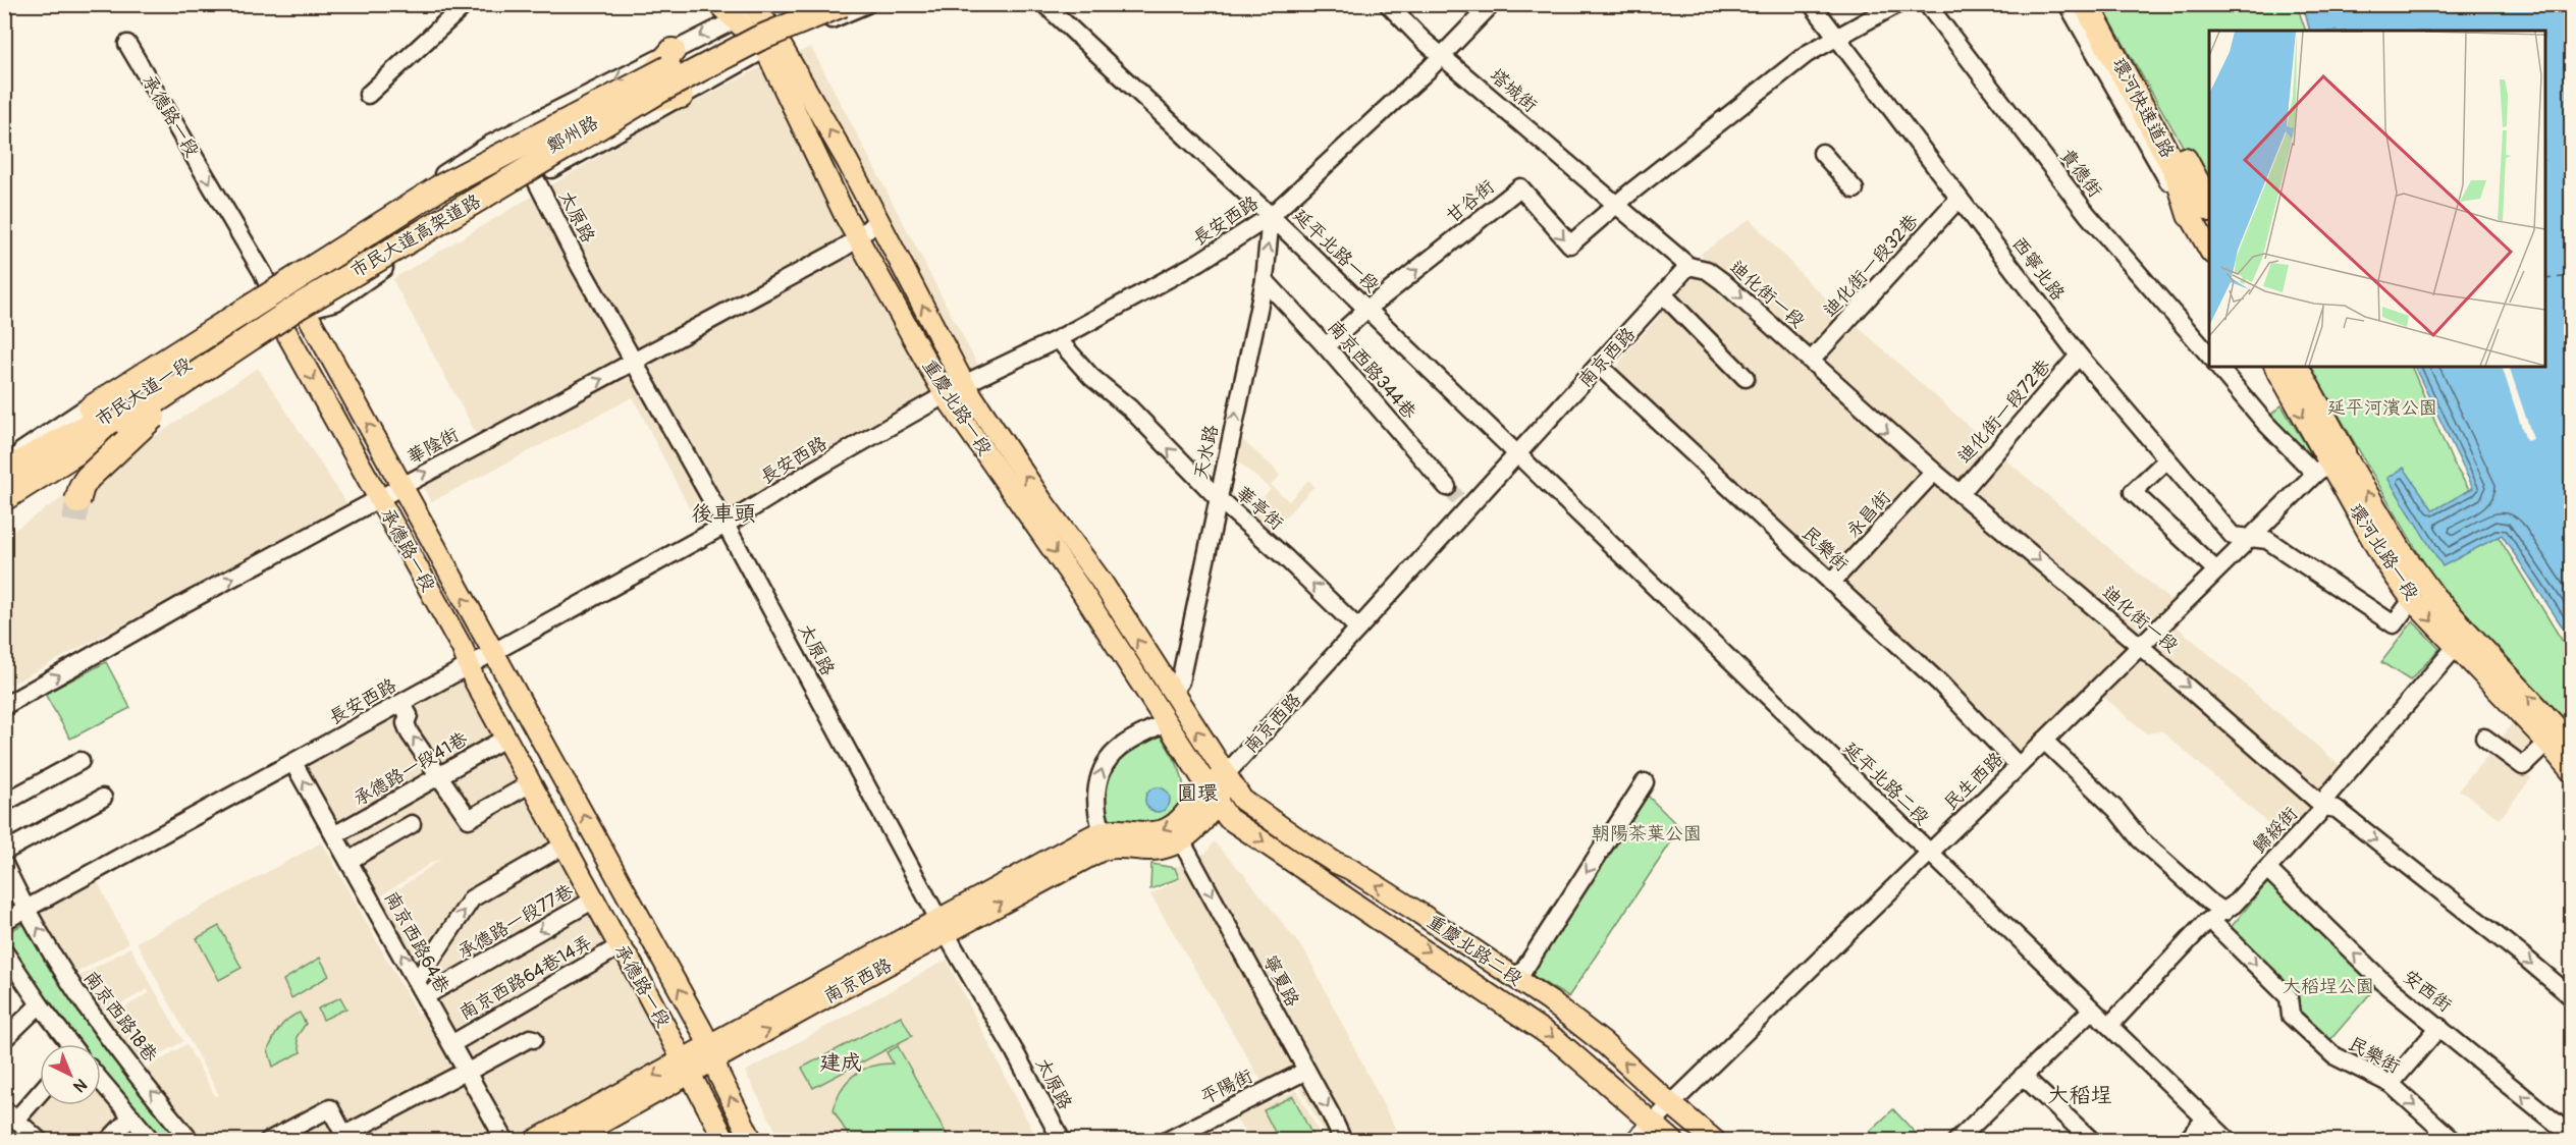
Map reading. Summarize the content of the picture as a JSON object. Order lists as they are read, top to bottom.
{
  "streets": {
    "highway": ["環河快速道路", "市民大道高架道路"],
    "main road": [
      "承德路一段",
      "南京西路",
      "重慶北路一段",
      "環河北路一段",
      "重慶北路二段"
    ],
    "street": [
      "塔城街",
      "鄭州路",
      "貴德街",
      "甘谷街",
      "太原路",
      "長安西路",
      "延平北路一段",
      "迪化街一段32巷",
      "西寧北路",
      "迪化街一段",
      "南京西路344巷",
      "市民大道一段",
      "迪化街一段72巷",
      "華陰街",
      "天水路",
      "華亭街",
      "永昌街",
      "民樂街",
      "承德路一段41巷",
      "民生西路",
      "延平北路二段",
      "歸綏街",
      "承德路一段77巷",
      "南京西路64巷",
      "南京西路64巷14弄",
      "寧夏路",
      "安西街",
      "南京西路18巷",
      "平陽街"
    ]
  },
  "crossings": [
    ["塔城街", "甘谷街"],
    ["塔城街", "長安西路"],
    ["承德路一段", "鄭州路"],
    ["承德路一段", "長安西路"],
    ["承德路一段", "市民大道高架道路"],
    ["承德路一段", "南京西路"],
    ["承德路一段", "市民大道一段"],
    ["承德路一段", "華陰街"],
    ["承德路一段", "承德路一段41巷"],
    ["承德路一段", "承德路一段77巷"],
    ["承德路一段", "南京西路64巷14弄"],
    ["鄭州路", "太原路"],
    ["鄭州路", "市民大道高架道路"],
    ["鄭州路", "市民大道一段"],
    ["鄭州路", "重慶北路一段"],
    ["甘谷街", "延平北路一段"],
    ["太原路", "長安西路"],
    ["太原路", "南京西路"],
    ["太原路", "華陰街"],
    ["長安西路", "延平北路一段"],
    ["長安西路", "重慶北路一段"],
    ["長安西路", "天水路"],
    ["長安西路", "華亭街"],
    ["長安西路", "南京西路64巷"],
    ["長安西路", "南京西路18巷"],
    ["市民大道高架道路", "市民大道一段"],
    ["延平北路一段", "南京西路"],
    ["延平北路一段", "天水路"],
    ["延平北路一段", "延平北路二段"],
    ["迪化街一段32巷", "西寧北路"],
    ["迪化街一段32巷", "迪化街一段"],
    ["西寧北路", "迪化街一段72巷"],
    ["西寧北路", "環河北路一段"],
    ["西寧北路", "民生西路"],
    ["迪化街一段", "南京西路"],
    ["迪化街一段", "迪化街一段72巷"],
    ["迪化街一段", "永昌街"],
    ["迪化街一段", "民生西路"],
    ["迪化街一段", "歸綏街"],
    ["南京西路", "重慶北路一段"],
    ["南京西路", "華亭街"],
    ["南京西路", "民樂街"],
    ["南京西路", "延平北路二段"],
    ["南京西路", "重慶北路二段"],
    ["南京西路", "寧夏路"],
    ["南京西路344巷", "天水路"],
    ["重慶北路一段", "華陰街"],
    ["重慶北路一段", "天水路"],
    ["重慶北路一段", "重慶北路二段"],
    ["天水路", "華亭街"],
    ["永昌街", "民樂街"],
    ["民樂街", "民生西路"],
    ["民樂街", "歸綏街"],
    ["環河北路一段", "民生西路"],
    ["環河北路一段", "歸綏街"],
    ["承德路一段41巷", "南京西路64巷"],
    ["民生西路", "延平北路二段"],
    ["民生西路", "重慶北路二段"],
    ["延平北路二段", "歸綏街"],
    ["歸綏街", "安西街"],
    ["承德路一段77巷", "南京西路64巷"],
    ["南京西路64巷", "南京西路64巷14弄"],
    ["寧夏路", "平陽街"]
  ],
  "one_way": [
    "甘谷街",
    "迪化街一段",
    "華陰街",
    "天水路",
    "華亭街",
    "寧夏路",
    "安西街"
  ],
  "districts": [
    "後車頭",
    "圓環",
    "建成",
    "大稻埕"
  ],
  "parks": ["延平河濱公園", "朝陽茶葉公園", "大稻埕公園"],
  "north": "bottom right"
}
